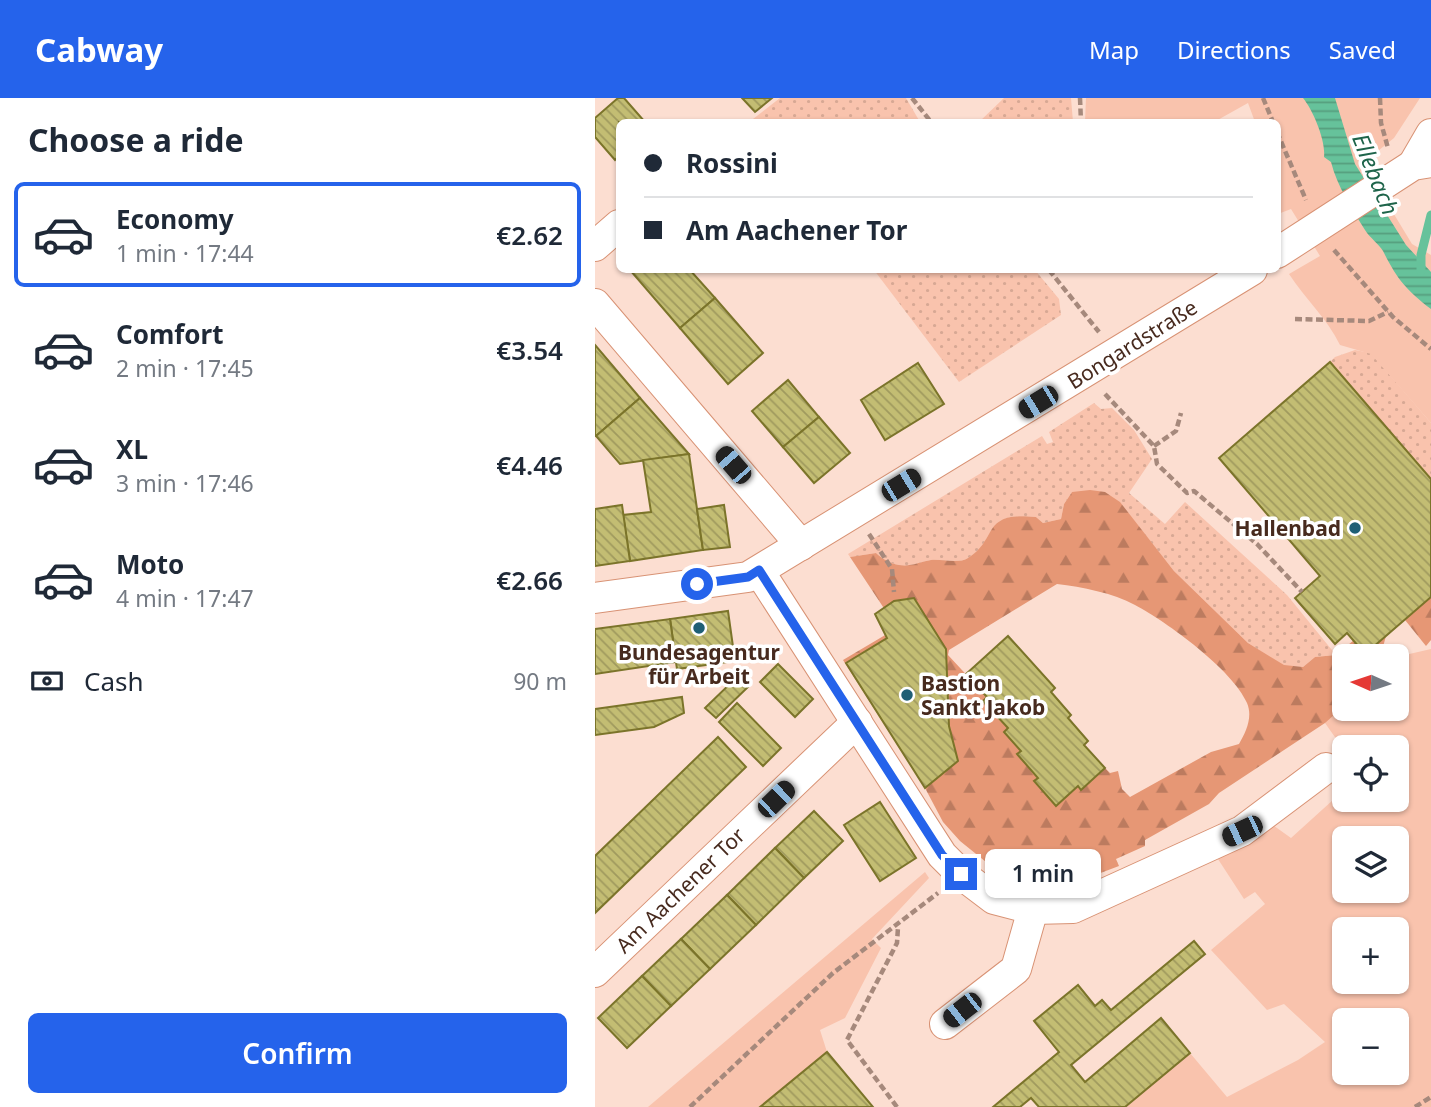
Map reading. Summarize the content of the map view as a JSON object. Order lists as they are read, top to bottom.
{
  "streets": {
    "street": ["Bongardstraße", "Am Aachener Tor"]
  },
  "water": ["Ellebach"],
  "places": ["Hallenbad", "Bundesagentur für Arbeit", "Bastion Sankt Jakob"],
  "north": "left",
  "page": {
    "header": "Cabway",
    "nav": ["Map", "Directions", "Saved"],
    "heading": "Choose a ride",
    "banner": ["Rossini", "Am Aachener Tor"],
    "list": [
      {
        "name": "Economy",
        "note": "1 min · 17:44",
        "value": "€2.62"
      },
      {
        "name": "Comfort",
        "note": "2 min · 17:45",
        "value": "€3.54"
      },
      {
        "name": "XL",
        "note": "3 min · 17:46",
        "value": "€4.46"
      },
      {
        "name": "Moto",
        "note": "4 min · 17:47",
        "value": "€2.66"
      }
    ],
    "pay": ["Cash", "90 m"],
    "map_buttons": ["+", "−"],
    "bubble": "1 min",
    "buttons": "Confirm"
  }
}
